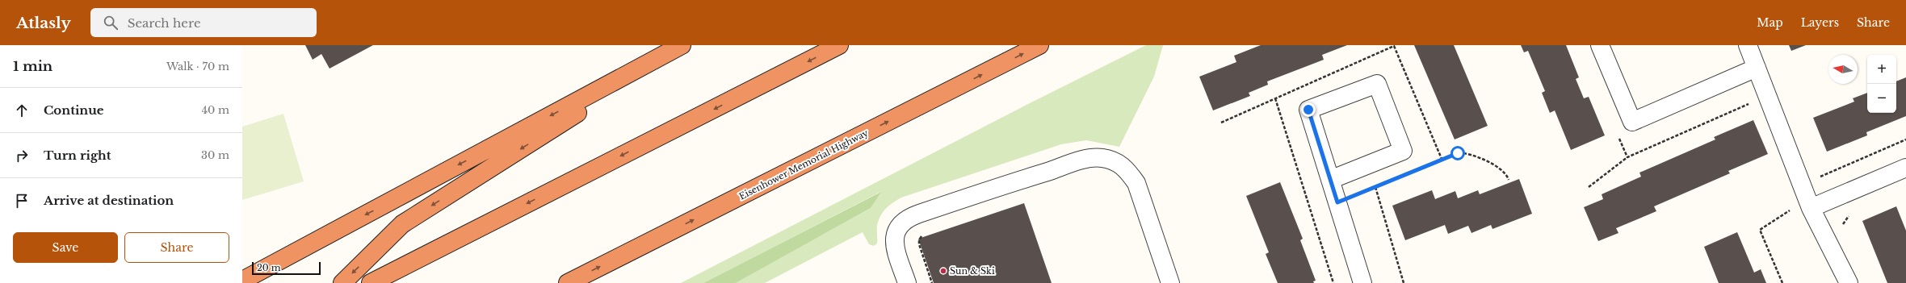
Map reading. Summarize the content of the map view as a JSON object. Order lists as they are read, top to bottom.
{
  "streets": {
    "highway": ["Eisenhower Memorial Highway"]
  },
  "places": ["Sun & Ski"],
  "scale_bar": "20 m",
  "north": "left",
  "page": {
    "header": "Atlasly",
    "search": "Search here",
    "nav": ["Map", "Layers", "Share"],
    "heading": ["1 min", "Walk · 70 m"],
    "map_buttons": ["+", "−"],
    "list": [
      ["Continue", "40 m"],
      ["Turn right", "30 m"],
      "Arrive at destination"
    ],
    "buttons": ["Save", "Share"],
    "scale": "20 m"
  }
}
